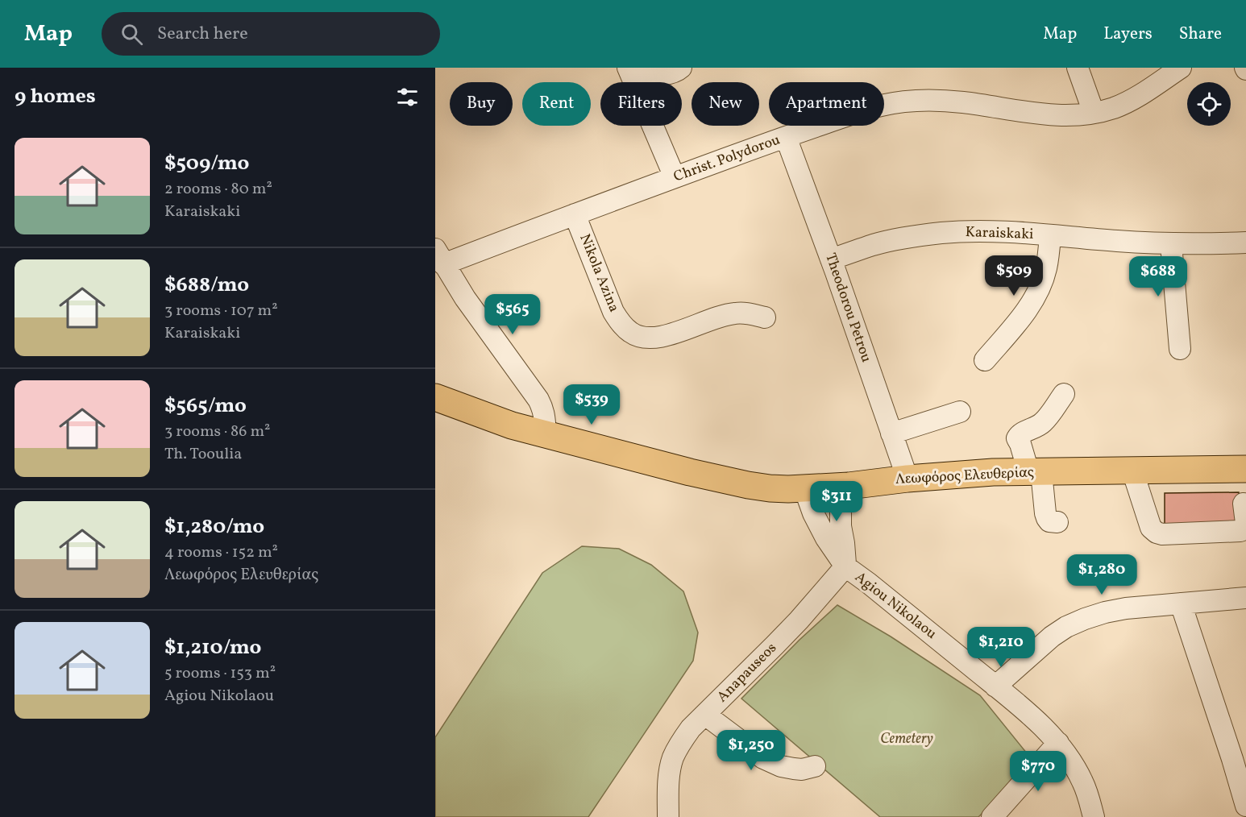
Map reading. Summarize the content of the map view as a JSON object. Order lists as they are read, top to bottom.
{
  "streets": {
    "main road": ["Λεωφόρος Ελευθερίας"],
    "street": [
      "Christ. Polydorou",
      "Karaiskaki",
      "Nikola Azina",
      "Theodorou Petrou",
      "Agiou Nikolaou",
      "Anapauseos"
    ]
  },
  "crossings": [
    ["Christ. Polydorou", "Nikola Azina"],
    ["Christ. Polydorou", "Theodorou Petrou"],
    ["Karaiskaki", "Theodorou Petrou"],
    ["Theodorou Petrou", "Λεωφόρος Ελευθερίας"],
    ["Λεωφόρος Ελευθερίας", "Agiou Nikolaou"],
    ["Agiou Nikolaou", "Anapauseos"]
  ],
  "parks": ["Cemetery"],
  "page": {
    "header": "Map",
    "search": "Search here",
    "nav": ["Map", "Layers", "Share"],
    "heading": "9 homes",
    "chip": [
      "Buy",
      "Rent",
      "Filters",
      "New",
      "Apartment"
    ],
    "list": [
      {
        "name": "$509/mo",
        "note": "2 rooms · 80 m² · Karaiskaki"
      },
      {
        "name": "$688/mo",
        "note": "3 rooms · 107 m² · Karaiskaki"
      },
      {
        "name": "$565/mo",
        "note": "3 rooms · 86 m² · Th. Tooulia"
      },
      {
        "name": "$1,280/mo",
        "note": "4 rooms · 152 m² · Λεωφόρος Ελευθερίας"
      },
      {
        "name": "$1,210/mo",
        "note": "5 rooms · 153 m² · Agiou Nikolaou"
      }
    ],
    "price": [
      "$509",
      "$688",
      "$565",
      "$539",
      "$311",
      "$1,280",
      "$1,210",
      "$1,250",
      "$770"
    ]
  }
}
